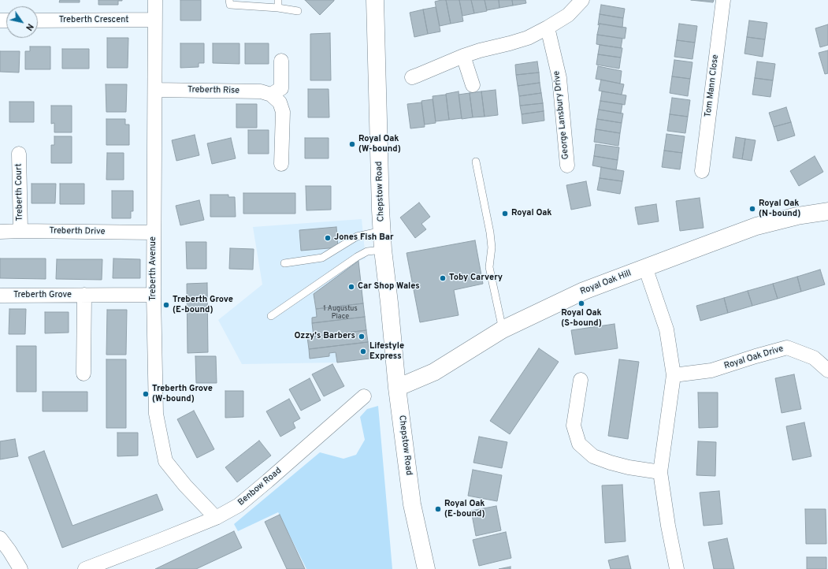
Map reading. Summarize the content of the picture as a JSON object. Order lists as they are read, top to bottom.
{
  "streets": {
    "main road": ["Chepstow Road", "Royal Oak Hill"],
    "street": [
      "Treberth Crescent",
      "Tom Mann Close",
      "Treberth Rise",
      "George Lansbury Drive",
      "Treberth Court",
      "Treberth Drive",
      "Treberth Avenue",
      "Treberth Grove",
      "Royal Oak Drive",
      "Benbow Road"
    ]
  },
  "crossings": [
    ["Treberth Crescent", "Treberth Avenue"],
    ["Treberth Rise", "Treberth Avenue"],
    ["Chepstow Road", "Royal Oak Hill"],
    ["Treberth Court", "Treberth Drive"],
    ["Treberth Drive", "Treberth Avenue"],
    ["Treberth Avenue", "Treberth Grove"],
    ["Treberth Avenue", "Benbow Road"]
  ],
  "places": [
    "Royal Oak (W-bound)",
    "Royal Oak (N-bound)",
    "Royal Oak",
    "Jones Fish Bar",
    "Toby Carvery",
    "Car Shop Wales",
    "Royal Oak (S-bound)",
    "Treberth Grove (E-bound)",
    "Ozzy's Barbers",
    "Lifestyle Express",
    "Treberth Grove (W-bound)",
    "Royal Oak (E-bound)"
  ],
  "house_numbers": ["1 Augustus Place"],
  "north": "bottom right"
}
